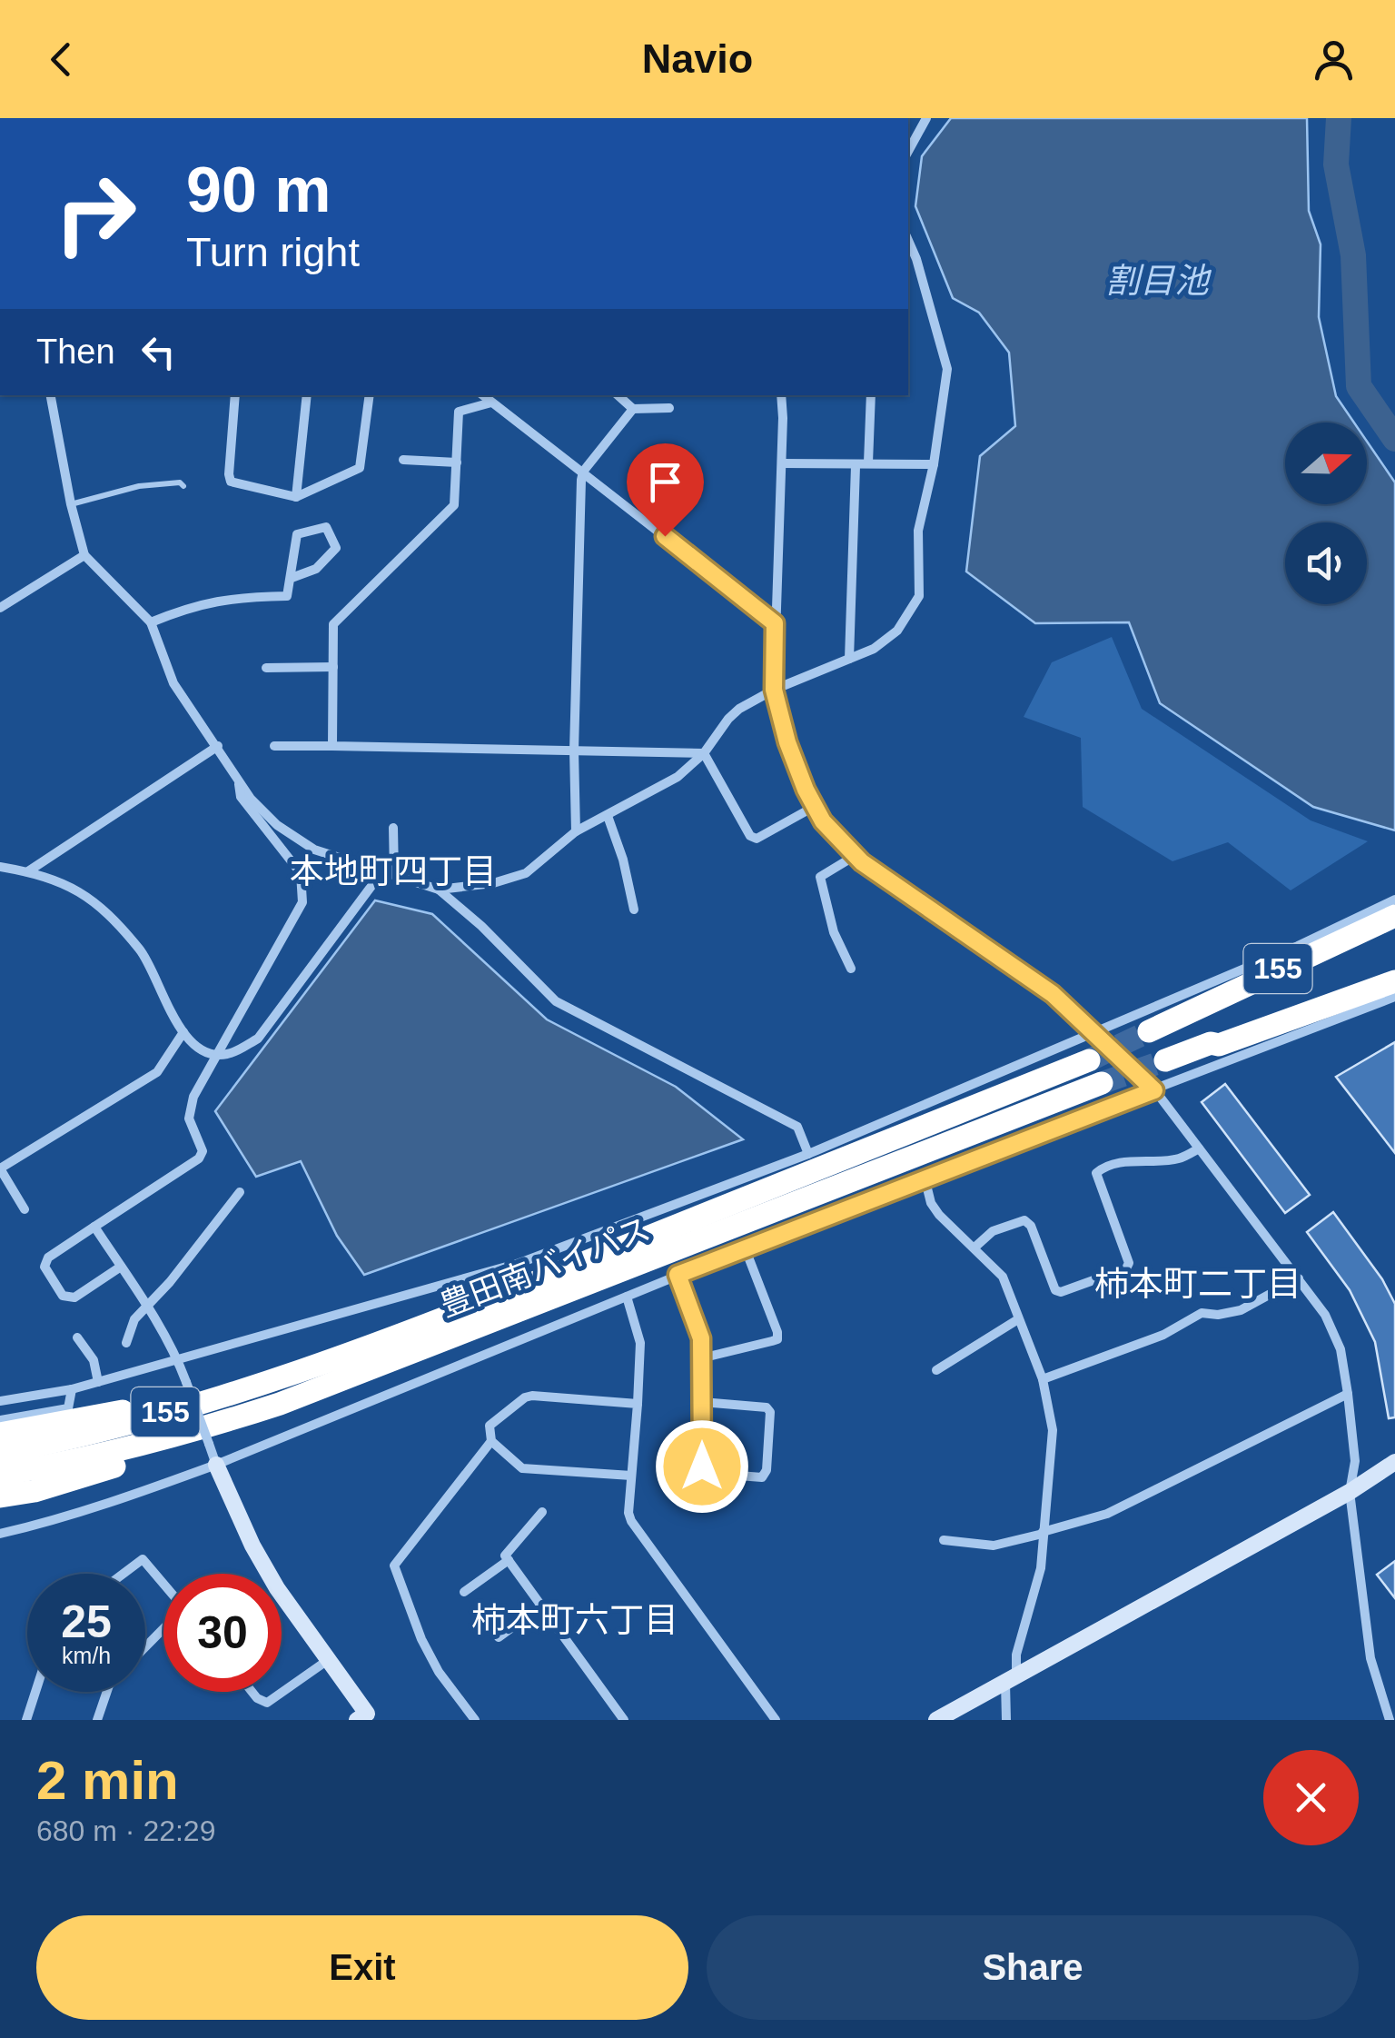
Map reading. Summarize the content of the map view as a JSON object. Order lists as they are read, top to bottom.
{
  "streets": {
    "highway": ["155", "豊田南バイパス"]
  },
  "crossings": [
    ["155", "豊田南バイパス"]
  ],
  "districts": ["本地町四丁目", "柿本町二丁目", "柿本町六丁目"],
  "water": ["割目池"],
  "north": "right",
  "page": {
    "header": "Navio",
    "turn": ["90 m", "Turn right"],
    "then": "Then",
    "speed": "25 km/h",
    "limit": "30",
    "heading": ["2 min", "680 m · 22:29"],
    "buttons": ["Exit", "Share"]
  }
}
